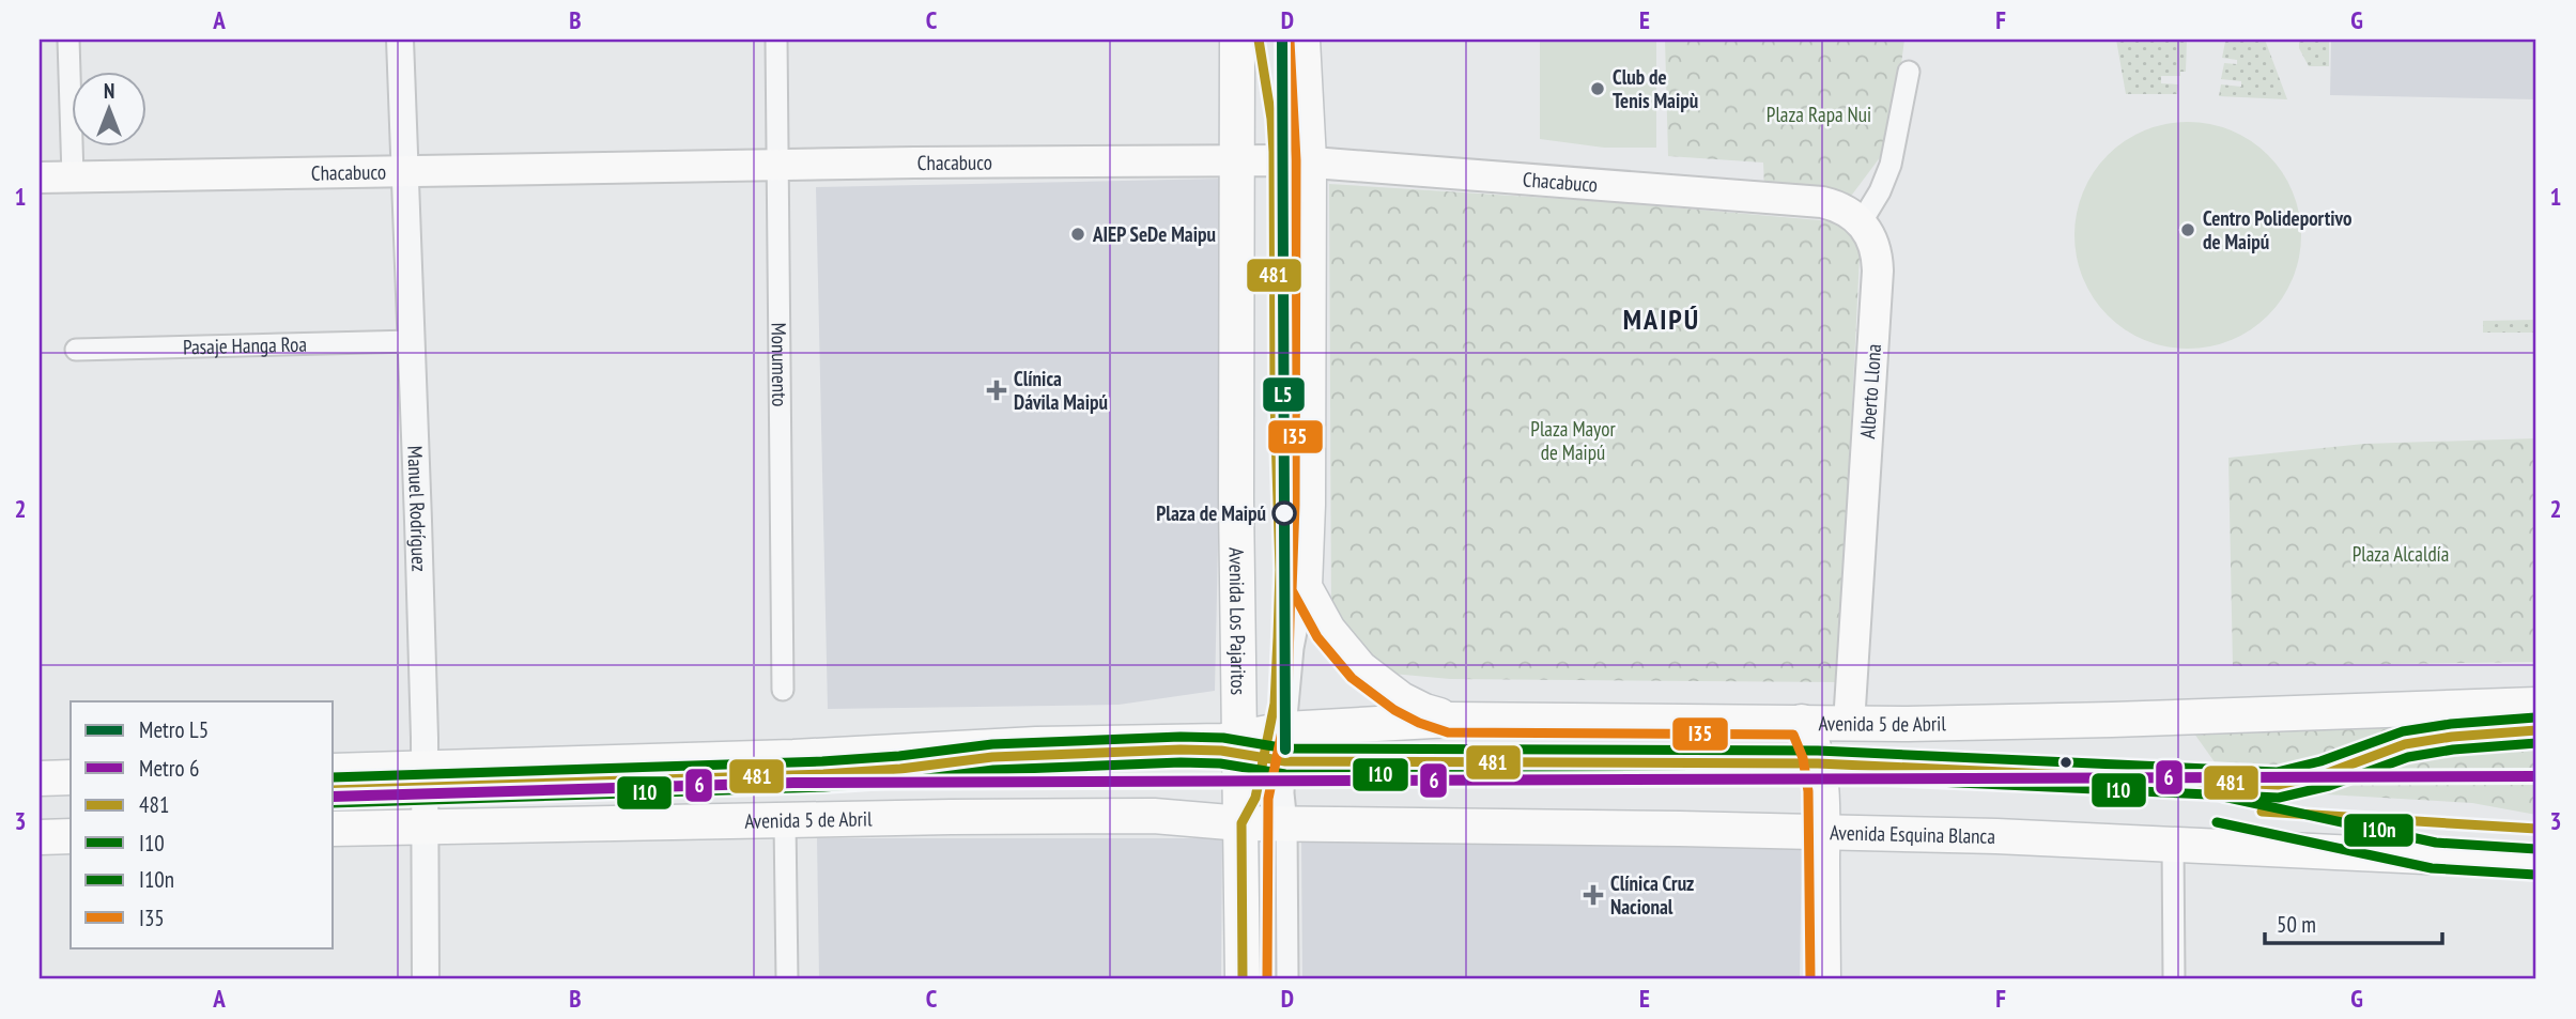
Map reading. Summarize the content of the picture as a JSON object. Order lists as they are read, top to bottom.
{
  "streets": {
    "main road": [
      "Chacabuco",
      "Alberto Llona",
      "Avenida Los Pajaritos",
      "Avenida 5 de Abril",
      "Avenida Esquina Blanca"
    ],
    "street": ["Pasaje Hanga Roa", "Monumento", "Manuel Rodríguez"]
  },
  "crossings": [
    ["Chacabuco", "Monumento"],
    ["Chacabuco", "Alberto Llona"],
    ["Chacabuco", "Manuel Rodríguez"],
    ["Chacabuco", "Avenida Los Pajaritos"],
    ["Pasaje Hanga Roa", "Manuel Rodríguez"],
    ["Alberto Llona", "Avenida 5 de Abril"],
    ["Manuel Rodríguez", "Avenida 5 de Abril"],
    ["Avenida Los Pajaritos", "Avenida 5 de Abril"],
    ["Avenida 5 de Abril", "Avenida Esquina Blanca"]
  ],
  "districts": ["MAIPÚ"],
  "parks": ["Plaza Rapa Nui", "Plaza Mayor de Maipú", "Plaza Alcaldía"],
  "places": {
    "other": [
      "Club de Tenis Maipù",
      "Centro Polideportivo de Maipú",
      "AIEP SeDe Maipu",
      "Plaza de Maipú"
    ],
    "health": ["Clínica Dávila Maipú", "Clínica Cruz Nacional"]
  },
  "lines": [
    "metro line L5",
    "transit line 481",
    "transit line I35",
    "transit line I10n",
    "transit line I10",
    "metro line 6"
  ],
  "legend": [
    "Metro L5",
    "Metro 6",
    "481",
    "I10",
    "I10n",
    "I35"
  ],
  "scale_bar": "50 m",
  "north": "top",
  "grid": {
    "columns": [
      "A",
      "B",
      "C",
      "D",
      "E",
      "F",
      "G"
    ],
    "rows": ["1", "2", "3"]
  }
}
